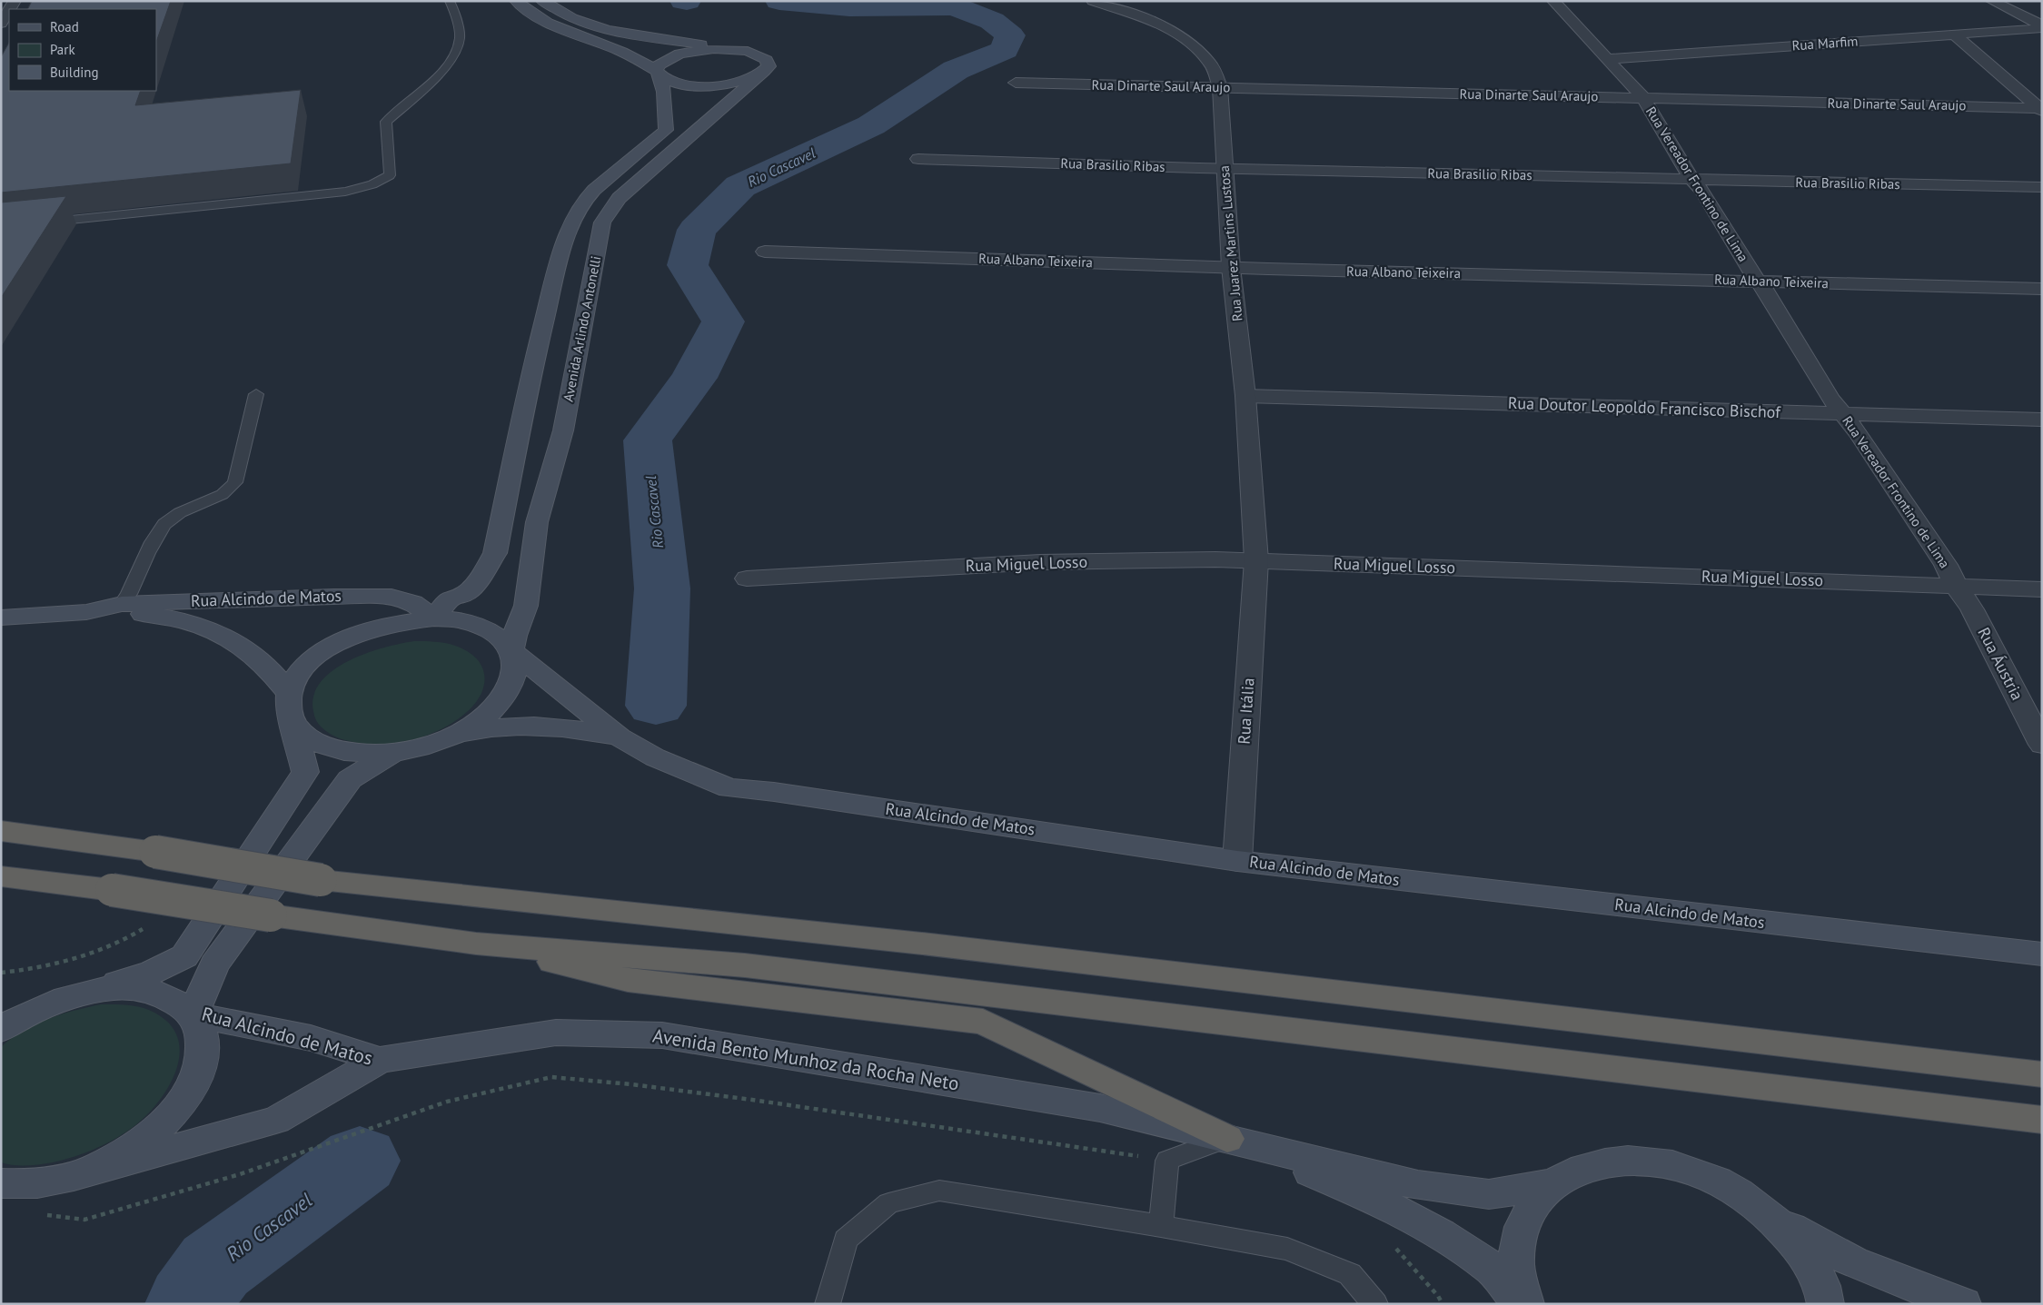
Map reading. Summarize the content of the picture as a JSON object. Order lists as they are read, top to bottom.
{
  "streets": {
    "main road": ["Avenida Arlindo Antonelli", "Rua Alcindo de Matos", "Avenida Bento Munhoz da Rocha Neto"],
    "street": [
      "Rua Marfim",
      "Rua Dinarte Saul Araujo",
      "Rua Brasilio Ribas",
      "Rua Vereador Frontino de Lima",
      "Rua Juarez Martins Lustosa",
      "Rua Albano Teixeira",
      "Rua Doutor Leopoldo Francisco Bischof",
      "Rua Miguel Losso",
      "Rua Áustria",
      "Rua Itália"
    ]
  },
  "crossings": [
    ["Rua Marfim", "Rua Vereador Frontino de Lima"],
    ["Rua Dinarte Saul Araujo", "Rua Vereador Frontino de Lima"],
    ["Rua Dinarte Saul Araujo", "Rua Juarez Martins Lustosa"],
    ["Rua Brasilio Ribas", "Rua Vereador Frontino de Lima"],
    ["Rua Brasilio Ribas", "Rua Juarez Martins Lustosa"],
    ["Rua Vereador Frontino de Lima", "Rua Albano Teixeira"],
    ["Rua Vereador Frontino de Lima", "Rua Doutor Leopoldo Francisco Bischof"],
    ["Rua Vereador Frontino de Lima", "Rua Miguel Losso"],
    ["Rua Vereador Frontino de Lima", "Rua Áustria"],
    ["Rua Juarez Martins Lustosa", "Rua Albano Teixeira"],
    ["Rua Juarez Martins Lustosa", "Rua Doutor Leopoldo Francisco Bischof"],
    ["Rua Juarez Martins Lustosa", "Rua Miguel Losso"],
    ["Rua Juarez Martins Lustosa", "Rua Itália"],
    ["Avenida Arlindo Antonelli", "Rua Alcindo de Matos"],
    ["Rua Miguel Losso", "Rua Áustria"],
    ["Rua Miguel Losso", "Rua Itália"],
    ["Rua Alcindo de Matos", "Rua Itália"],
    ["Rua Alcindo de Matos", "Avenida Bento Munhoz da Rocha Neto"]
  ],
  "water": ["Rio Cascavel"],
  "legend": ["Road", "Park", "Building"]
}
